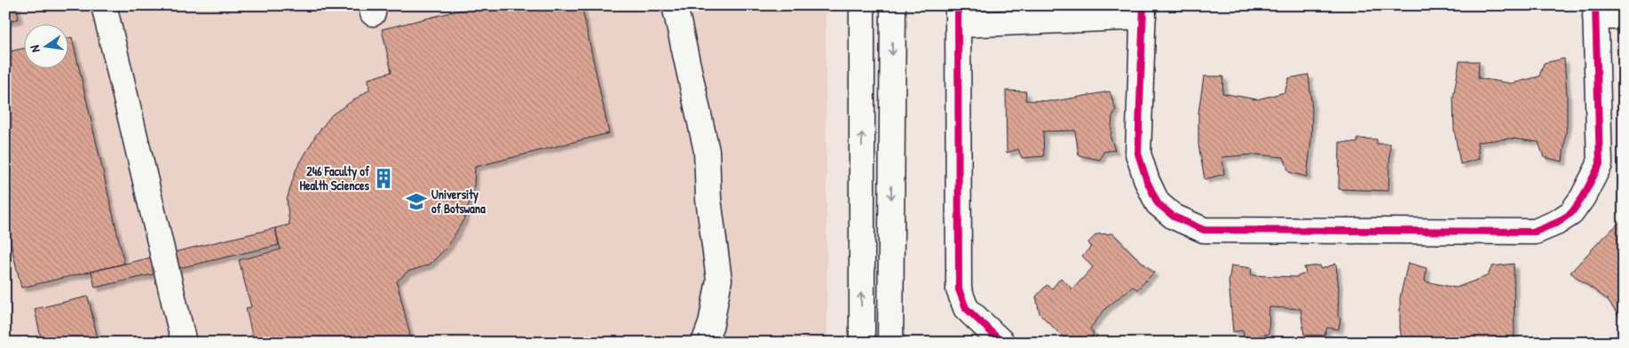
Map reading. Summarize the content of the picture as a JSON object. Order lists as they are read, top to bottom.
{
  "places": {
    "building": ["246 Faculty of Health Sciences"],
    "school or university": ["University of Botswana"]
  },
  "north": "left"
}
